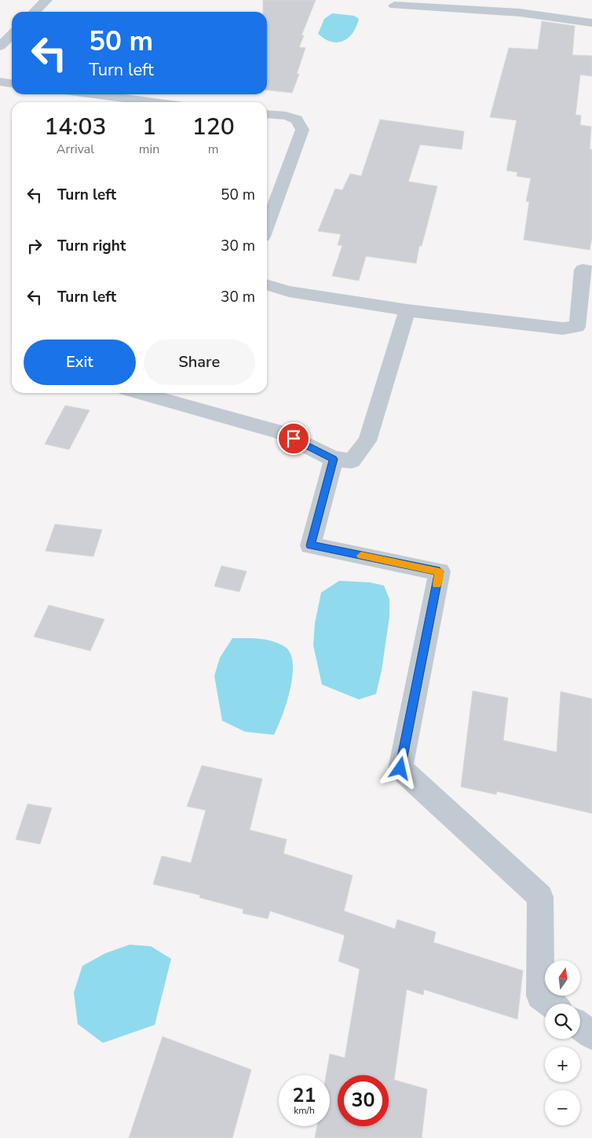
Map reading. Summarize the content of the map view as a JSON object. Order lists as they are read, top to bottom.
{
  "north": "top",
  "page": {
    "turn": ["50 m", "Turn left"],
    "eta": [
      "14:03",
      "Arrival",
      "1",
      "min",
      "120",
      "m"
    ],
    "list": [
      {
        "name": "Turn left",
        "value": "50 m"
      },
      {
        "name": "Turn right",
        "value": "30 m"
      },
      {
        "name": "Turn left",
        "value": "30 m"
      }
    ],
    "buttons": ["Exit", "Share"],
    "map_buttons": ["+", "−"],
    "speed": "21 km/h",
    "limit": "30"
  }
}
